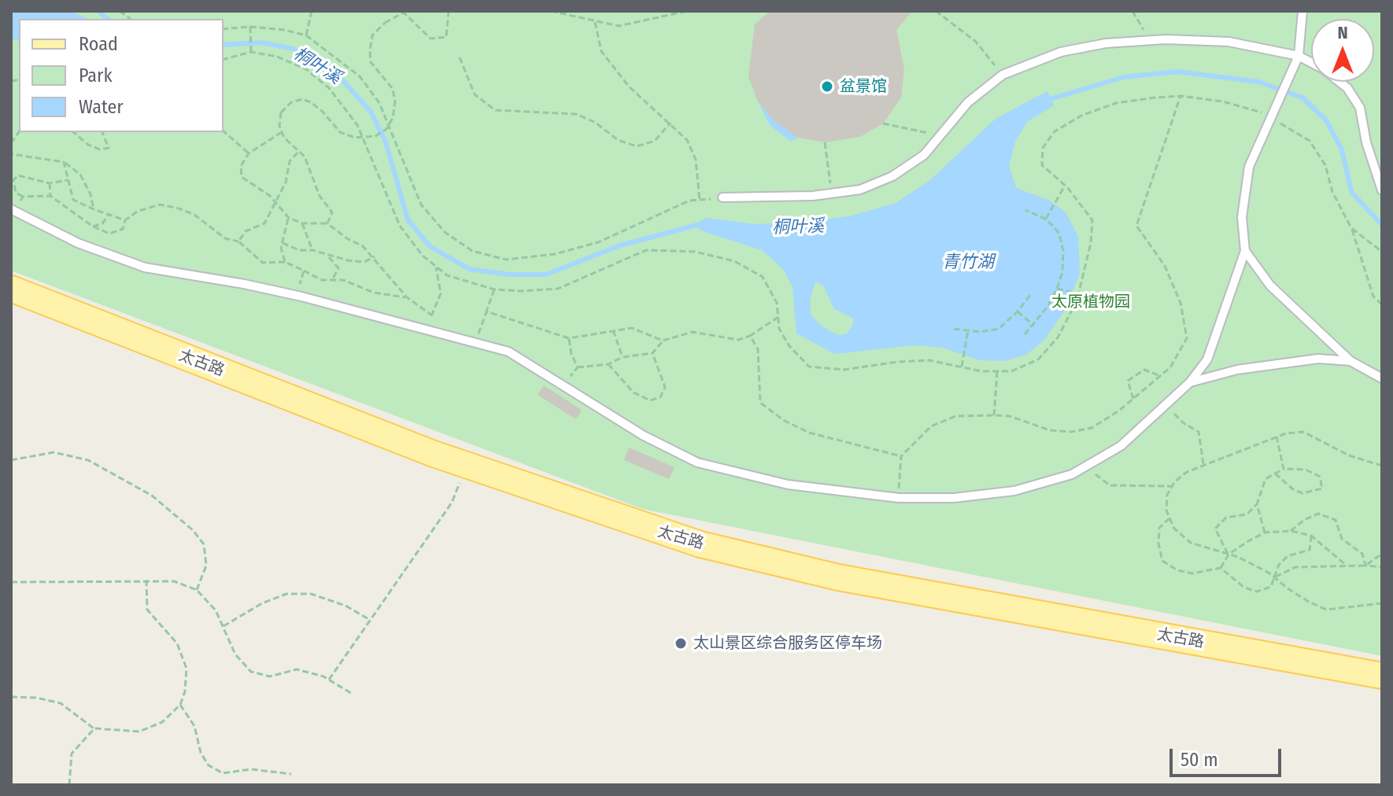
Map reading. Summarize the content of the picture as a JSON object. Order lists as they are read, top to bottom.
{
  "streets": {
    "main road": ["太古路"]
  },
  "water": ["桐叶溪", "青竹湖"],
  "parks": ["太原植物园"],
  "places": ["盆景馆", "太山景区综合服务区停车场"],
  "legend": ["Road", "Park", "Water"],
  "scale_bar": "50 m",
  "north": "top"
}
